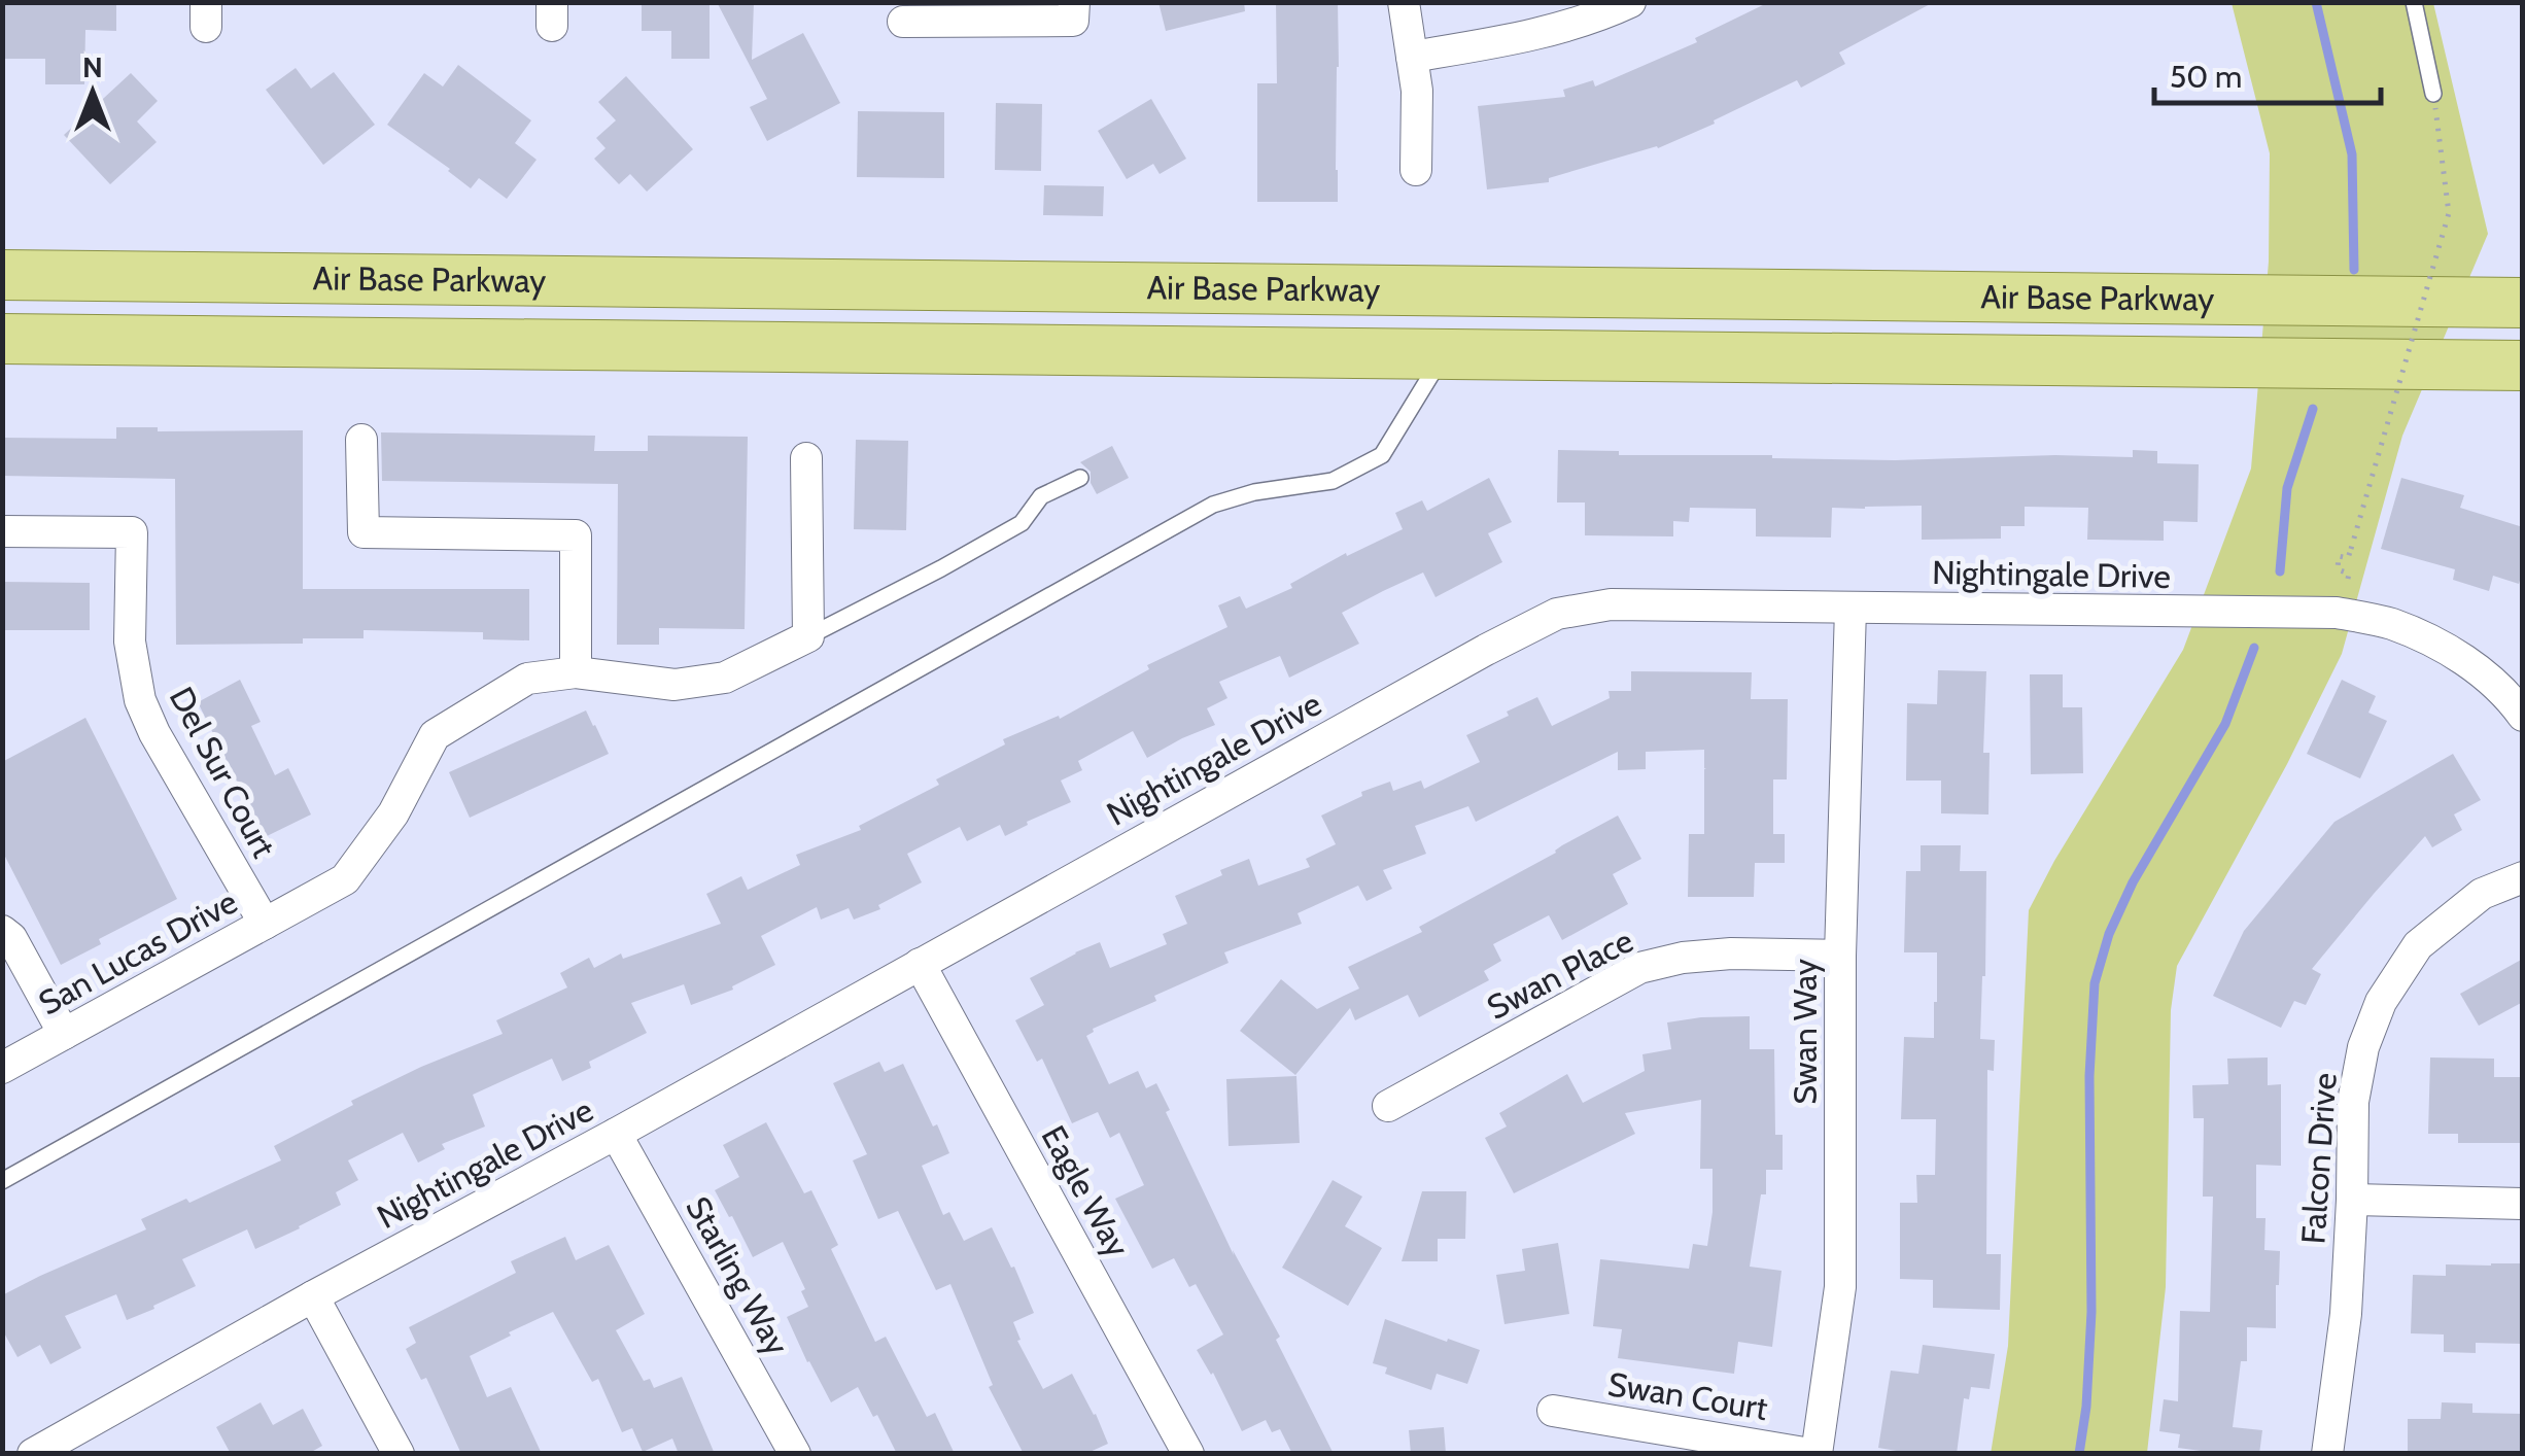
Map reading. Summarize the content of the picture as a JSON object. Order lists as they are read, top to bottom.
{
  "streets": {
    "main road": ["Air Base Parkway"],
    "street": [
      "Nightingale Drive",
      "Del Sur Court",
      "San Lucas Drive",
      "Swan Place",
      "Swan Way",
      "Falcon Drive",
      "Eagle Way",
      "Starling Way",
      "Swan Court"
    ]
  },
  "crossings": [
    ["Nightingale Drive", "Swan Way"],
    ["Nightingale Drive", "Eagle Way"],
    ["Nightingale Drive", "Starling Way"],
    ["Del Sur Court", "San Lucas Drive"],
    ["Swan Place", "Swan Way"],
    ["Swan Way", "Swan Court"]
  ],
  "scale_bar": "50 m",
  "north": "top"
}
